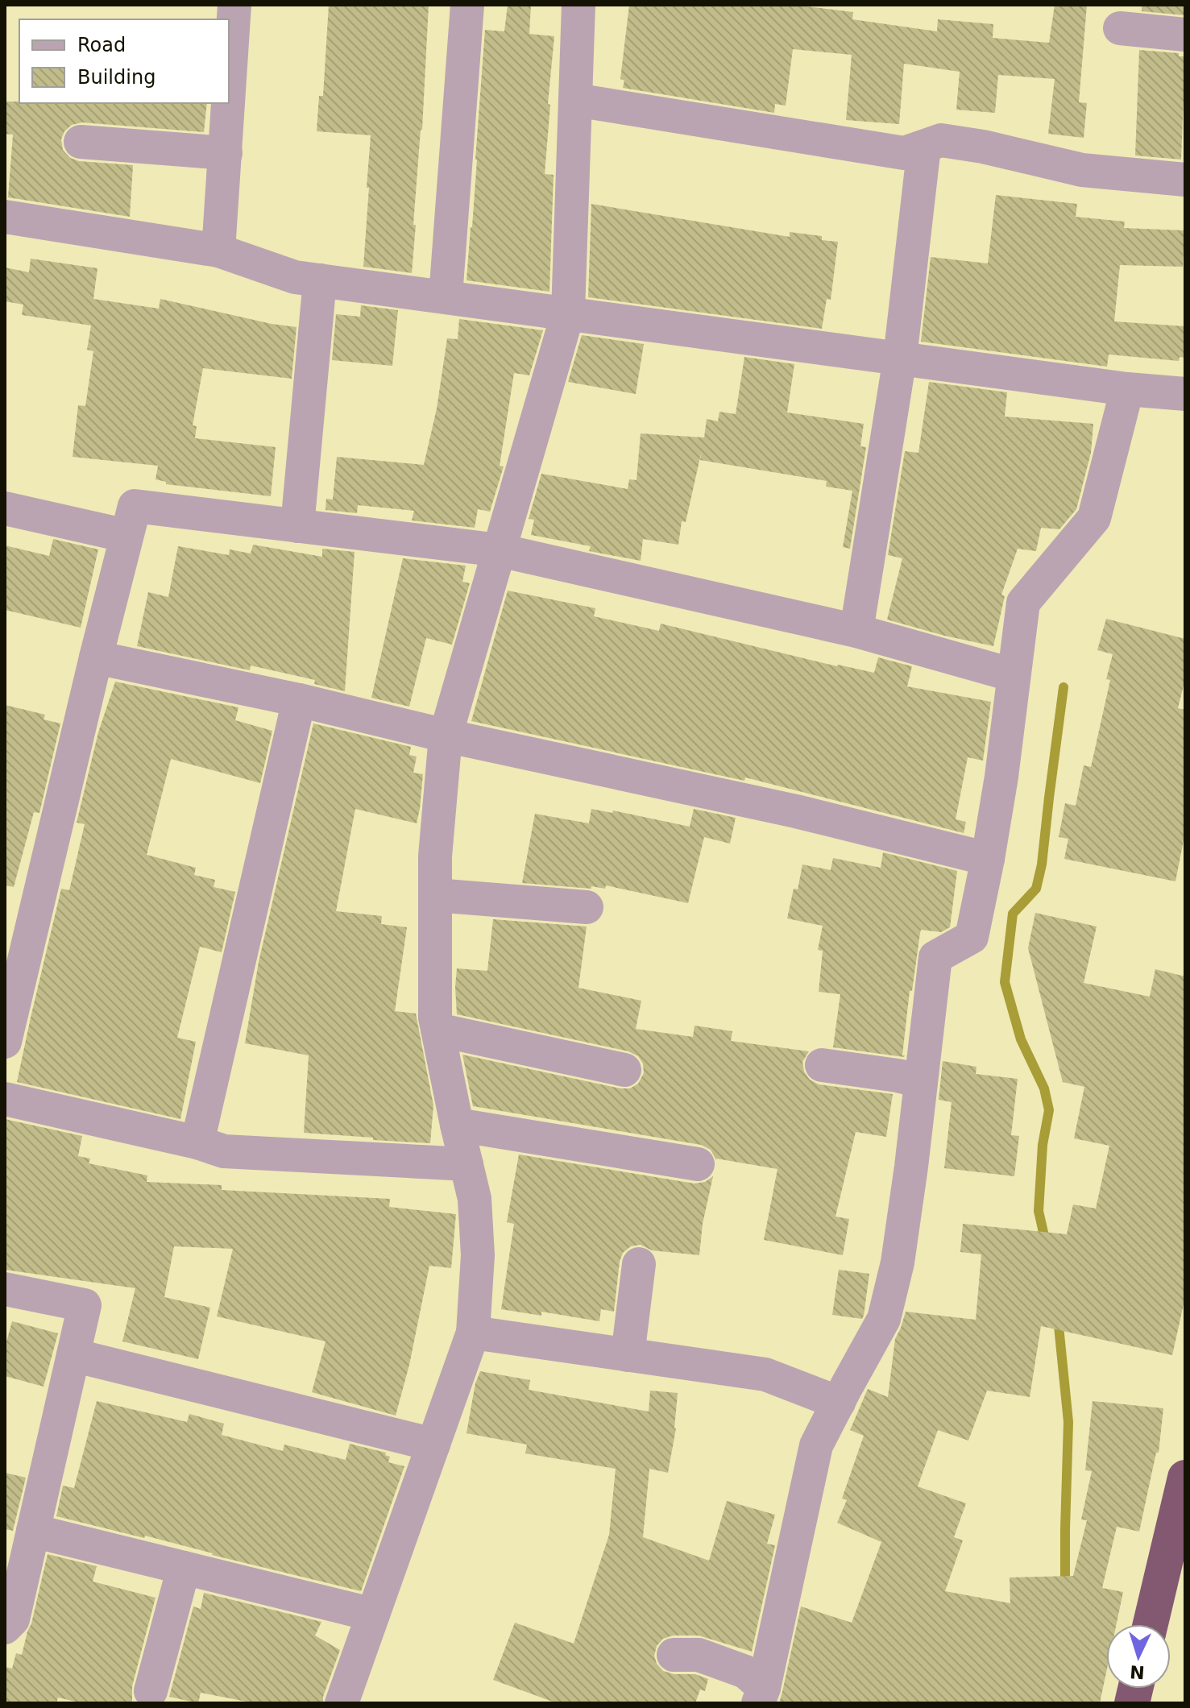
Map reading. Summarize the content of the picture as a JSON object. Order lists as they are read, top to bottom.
{
  "legend": ["Road", "Building"],
  "north": "bottom"
}
